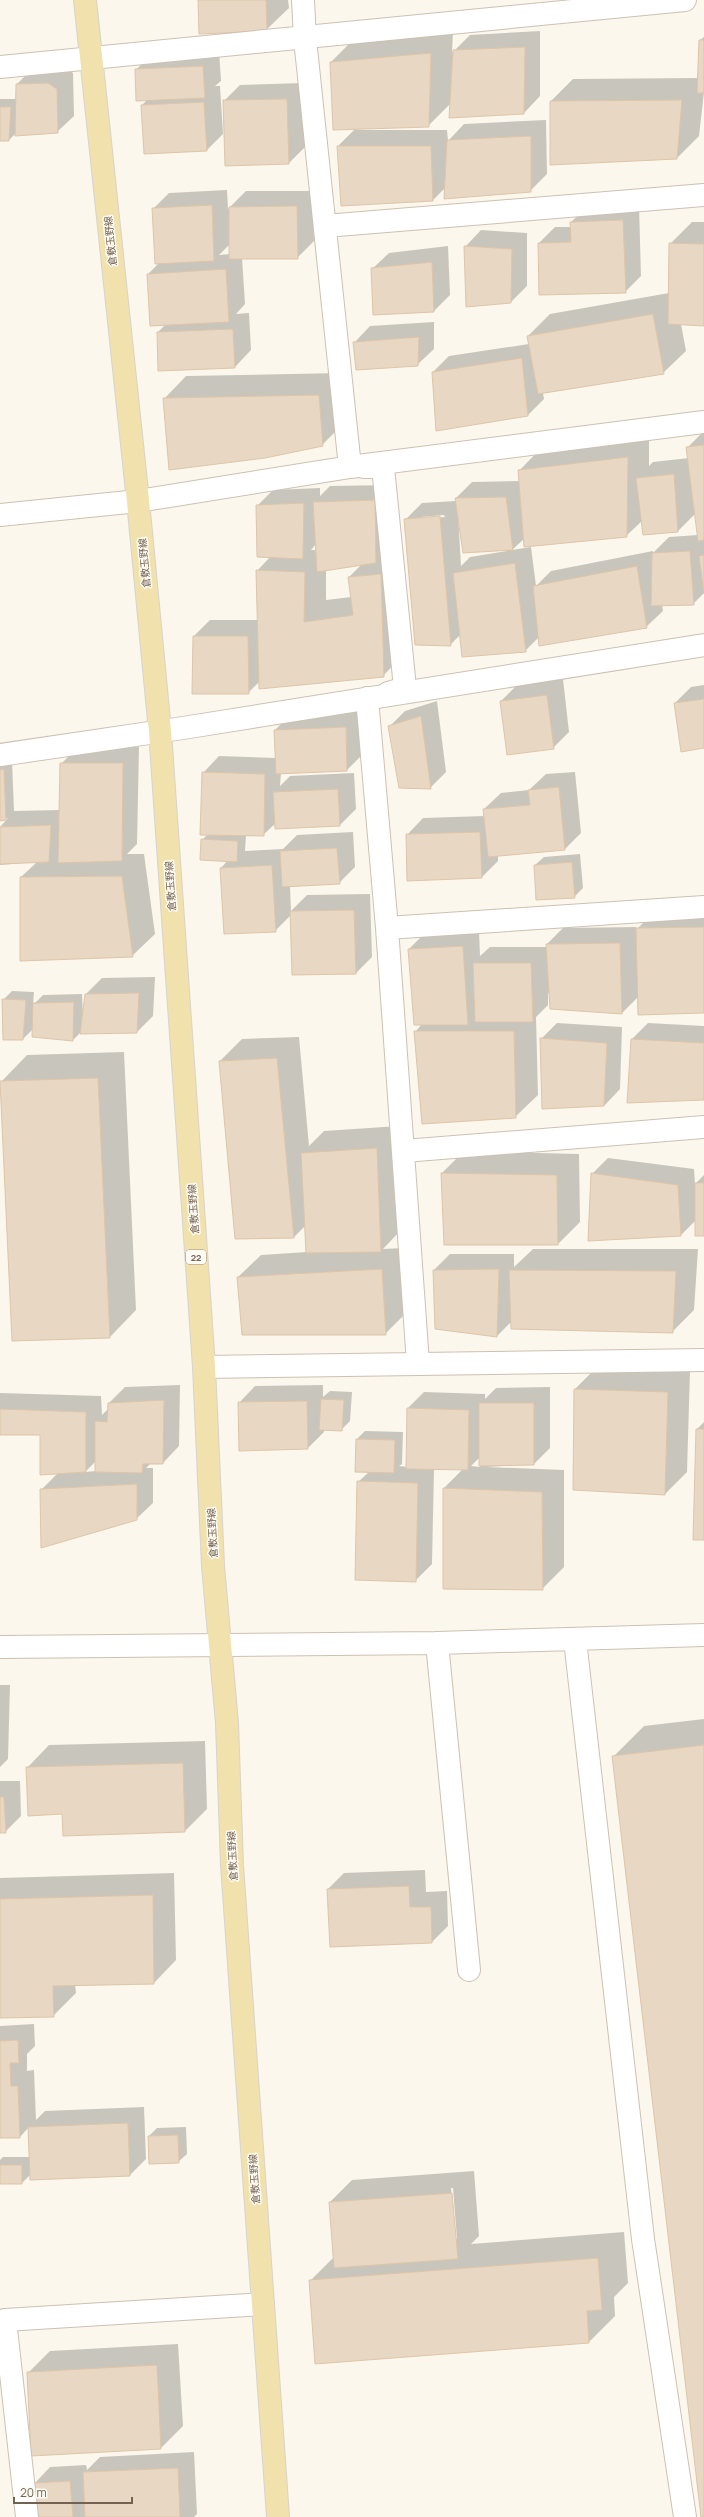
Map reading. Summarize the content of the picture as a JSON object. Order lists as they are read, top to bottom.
{
  "streets": {
    "main road": ["倉敷玉野線", "22"]
  },
  "scale_bar": "20 m"
}
